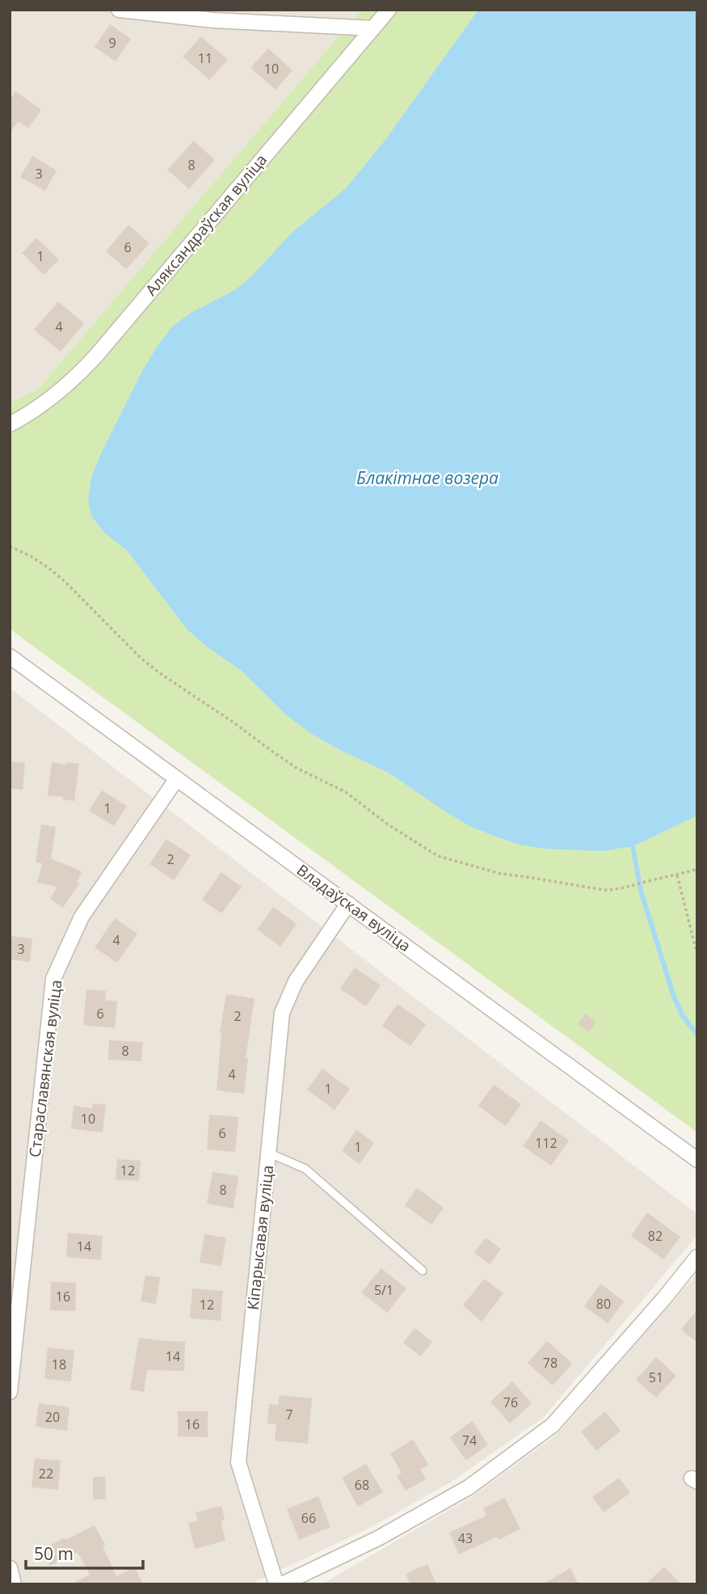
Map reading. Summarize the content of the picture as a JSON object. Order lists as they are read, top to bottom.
{
  "streets": {
    "street": [
      "Аляксандраўская вуліца",
      "Владаўская вуліца",
      "Стараславянская вуліца",
      "Кіпарысавая вуліца"
    ]
  },
  "crossings": [
    ["Владаўская вуліца", "Стараславянская вуліца"],
    ["Владаўская вуліца", "Кіпарысавая вуліца"]
  ],
  "water": ["Блакітнае возера"],
  "house_numbers": [
    "9",
    "11",
    "10",
    "8",
    "3",
    "6",
    "1",
    "4",
    "1",
    "2",
    "4",
    "3",
    "6",
    "2",
    "8",
    "4",
    "1",
    "10",
    "6",
    "112",
    "1",
    "12",
    "8",
    "82",
    "14",
    "5/1",
    "16",
    "80",
    "12",
    "14",
    "78",
    "18",
    "51",
    "76",
    "7",
    "20",
    "16",
    "74",
    "22",
    "68",
    "66",
    "43"
  ],
  "scale_bar": "50 m"
}
